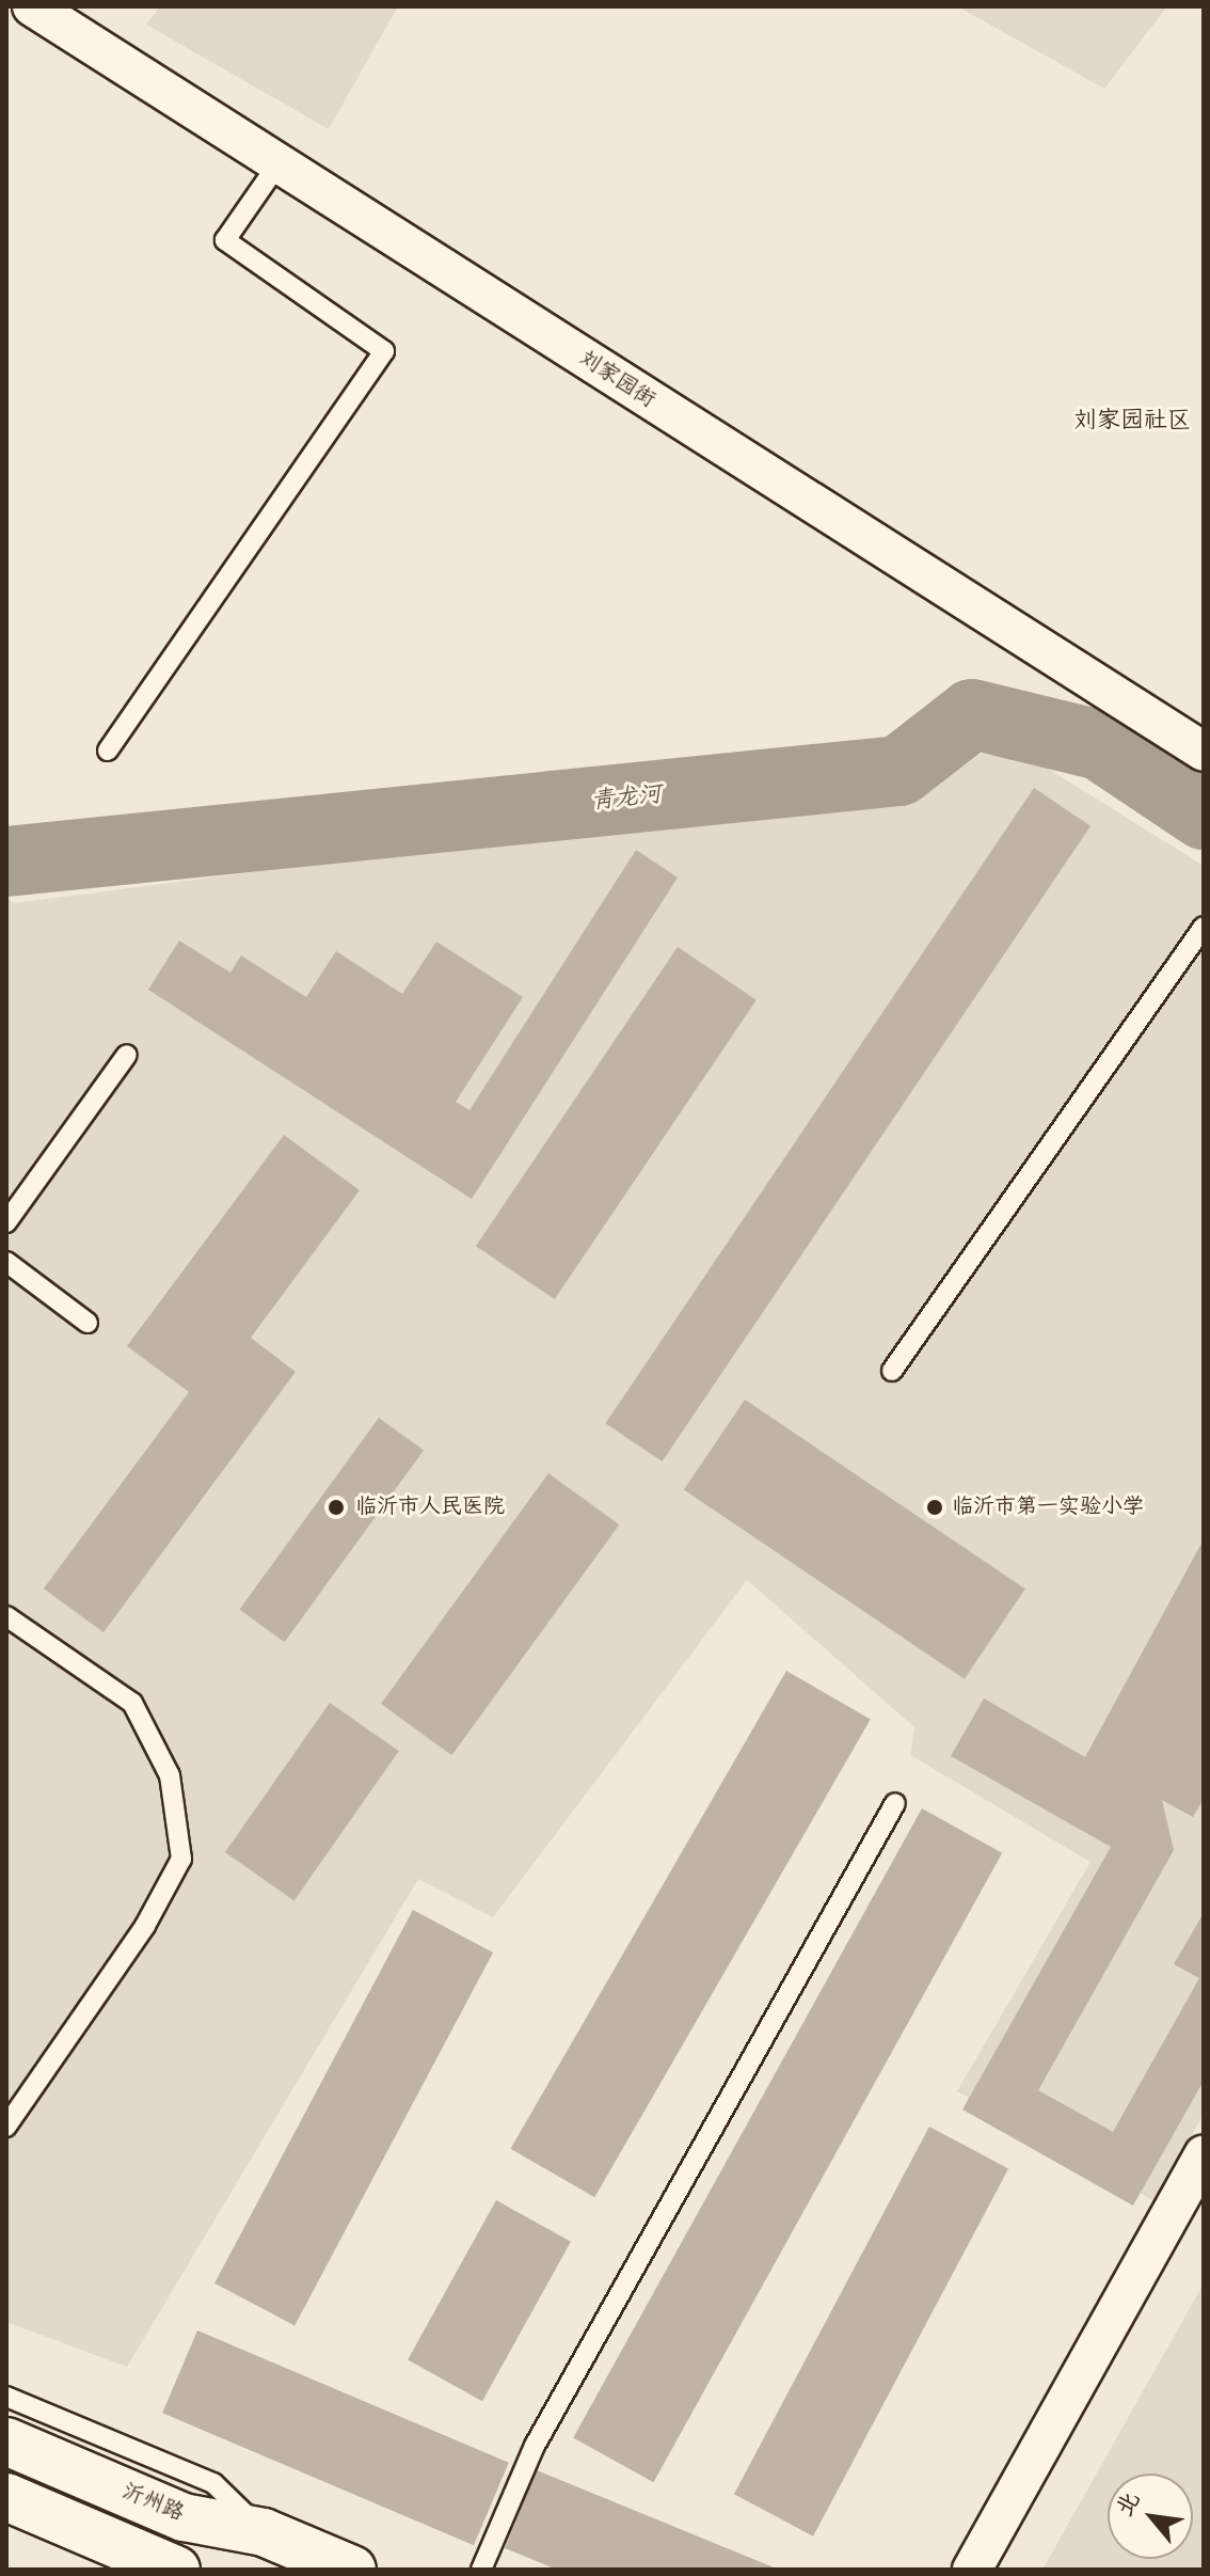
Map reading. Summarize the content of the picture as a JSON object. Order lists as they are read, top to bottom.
{
  "streets": {
    "main road": ["沂州路"],
    "street": ["刘家园街"]
  },
  "districts": ["刘家园社区"],
  "water": ["青龙河"],
  "places": ["临沂市人民医院", "临沂市第一实验小学"],
  "north": "top left"
}
